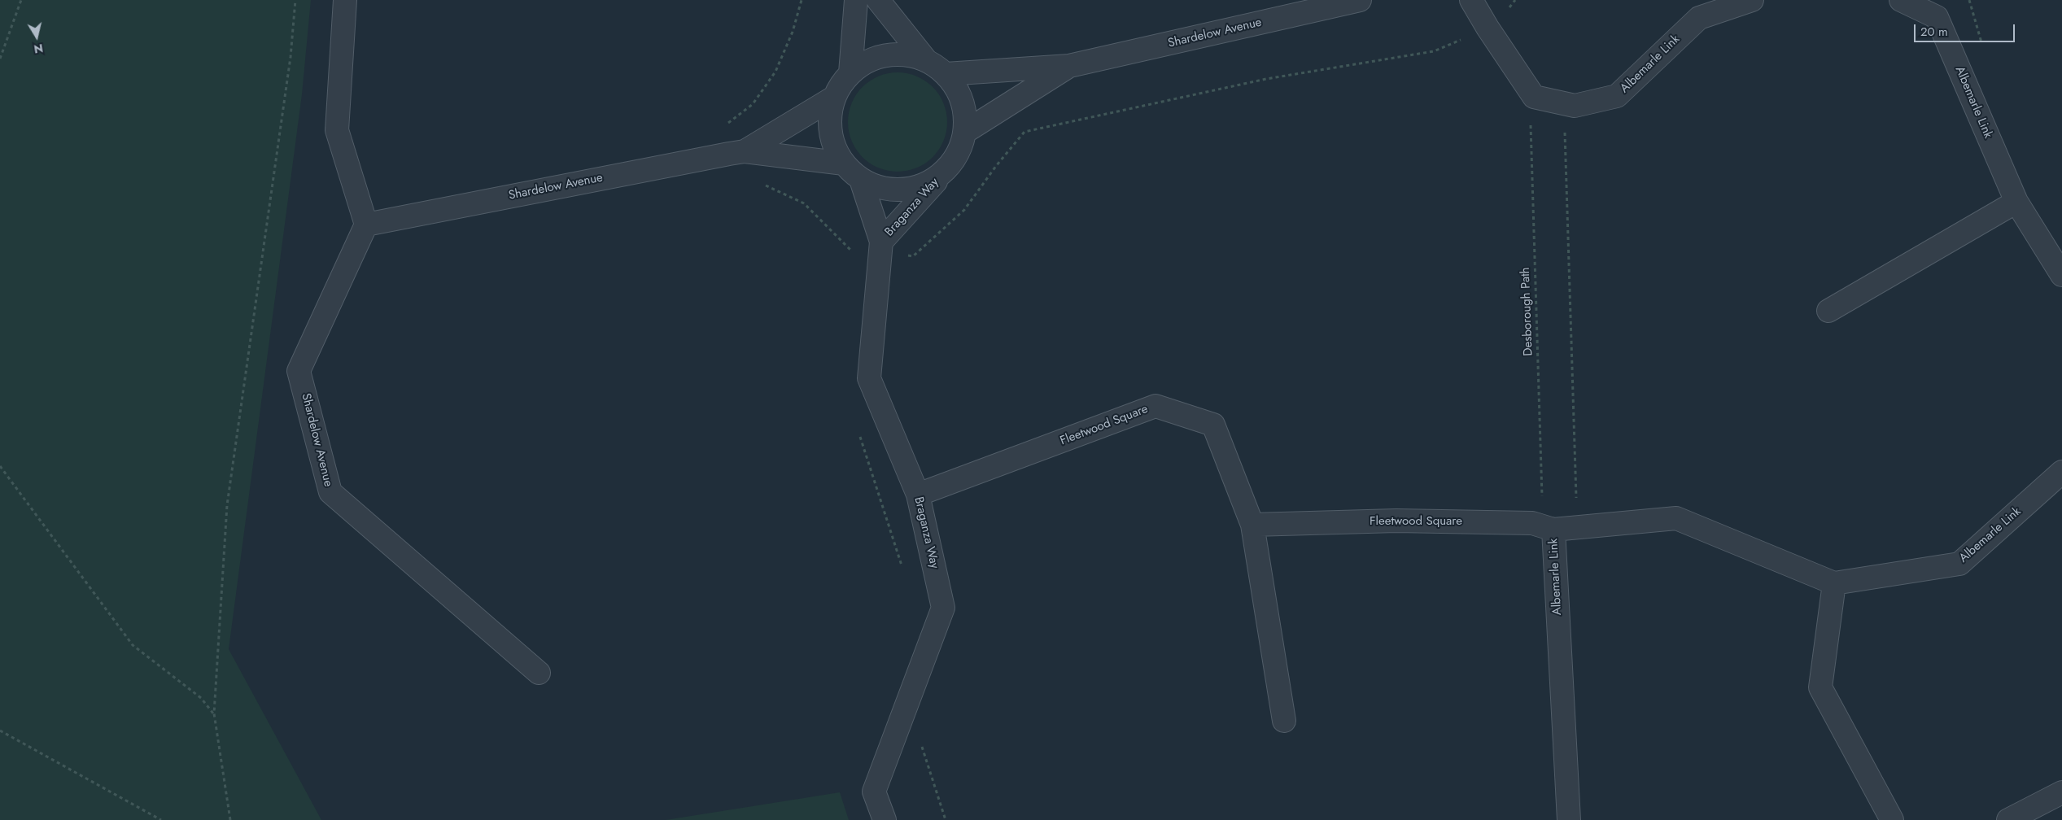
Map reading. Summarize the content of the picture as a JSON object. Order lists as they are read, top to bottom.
{
  "streets": {
    "street": [
      "Shardelow Avenue",
      "Albemarle Link",
      "Braganza Way",
      "Fleetwood Square"
    ],
    "path": ["Desborough Path"]
  },
  "crossings": [
    ["Shardelow Avenue", "Braganza Way"],
    ["Albemarle Link", "Desborough Path"],
    ["Albemarle Link", "Fleetwood Square"],
    ["Braganza Way", "Fleetwood Square"],
    ["Desborough Path", "Fleetwood Square"]
  ],
  "scale_bar": "20 m",
  "north": "bottom"
}
